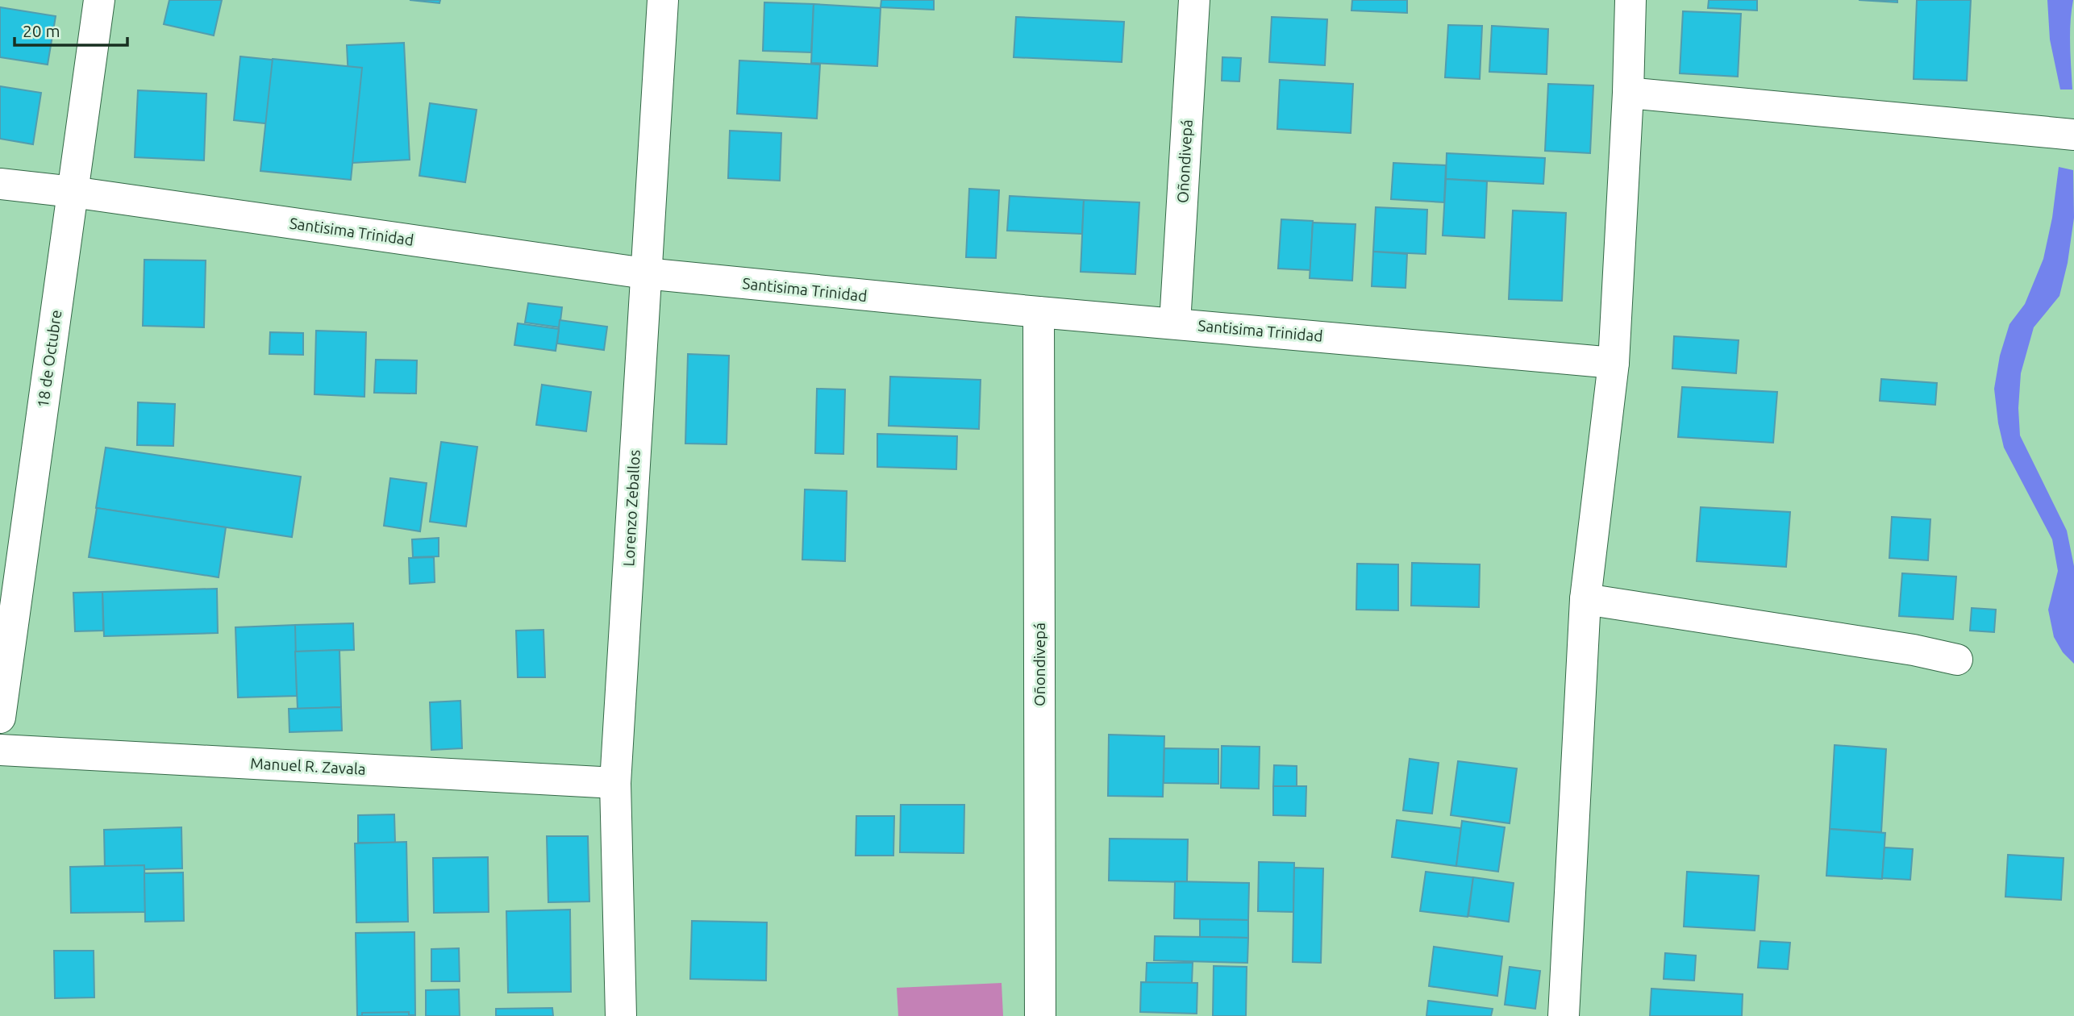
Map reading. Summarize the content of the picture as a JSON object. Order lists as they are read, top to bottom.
{
  "streets": {
    "street": [
      "Oñondivepá",
      "Santisima Trinidad",
      "18 de Octubre",
      "Lorenzo Zeballos",
      "Manuel R. Zavala"
    ]
  },
  "crossings": [
    ["Oñondivepá", "Santisima Trinidad"],
    ["Santisima Trinidad", "18 de Octubre"],
    ["Santisima Trinidad", "Lorenzo Zeballos"],
    ["Lorenzo Zeballos", "Manuel R. Zavala"]
  ],
  "scale_bar": "20 m"
}
